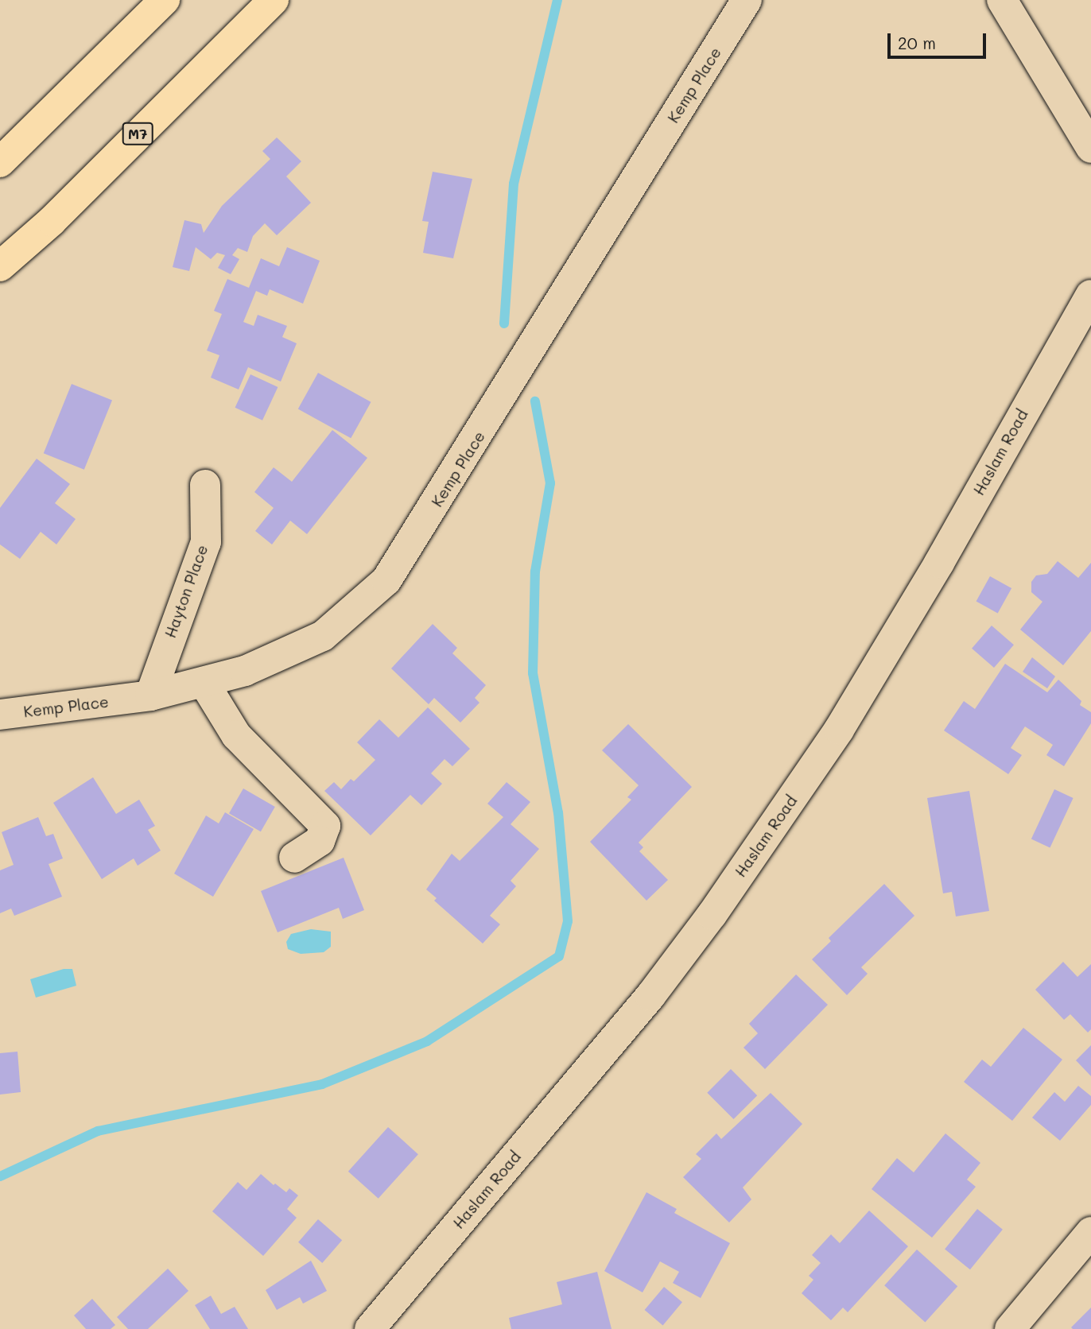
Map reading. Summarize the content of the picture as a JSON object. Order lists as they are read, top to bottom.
{
  "streets": {
    "highway": ["M7"],
    "street": ["Kemp Place", "Haslam Road", "Hayton Place"]
  },
  "crossings": [
    ["Kemp Place", "Hayton Place"]
  ],
  "scale_bar": "20 m"
}
